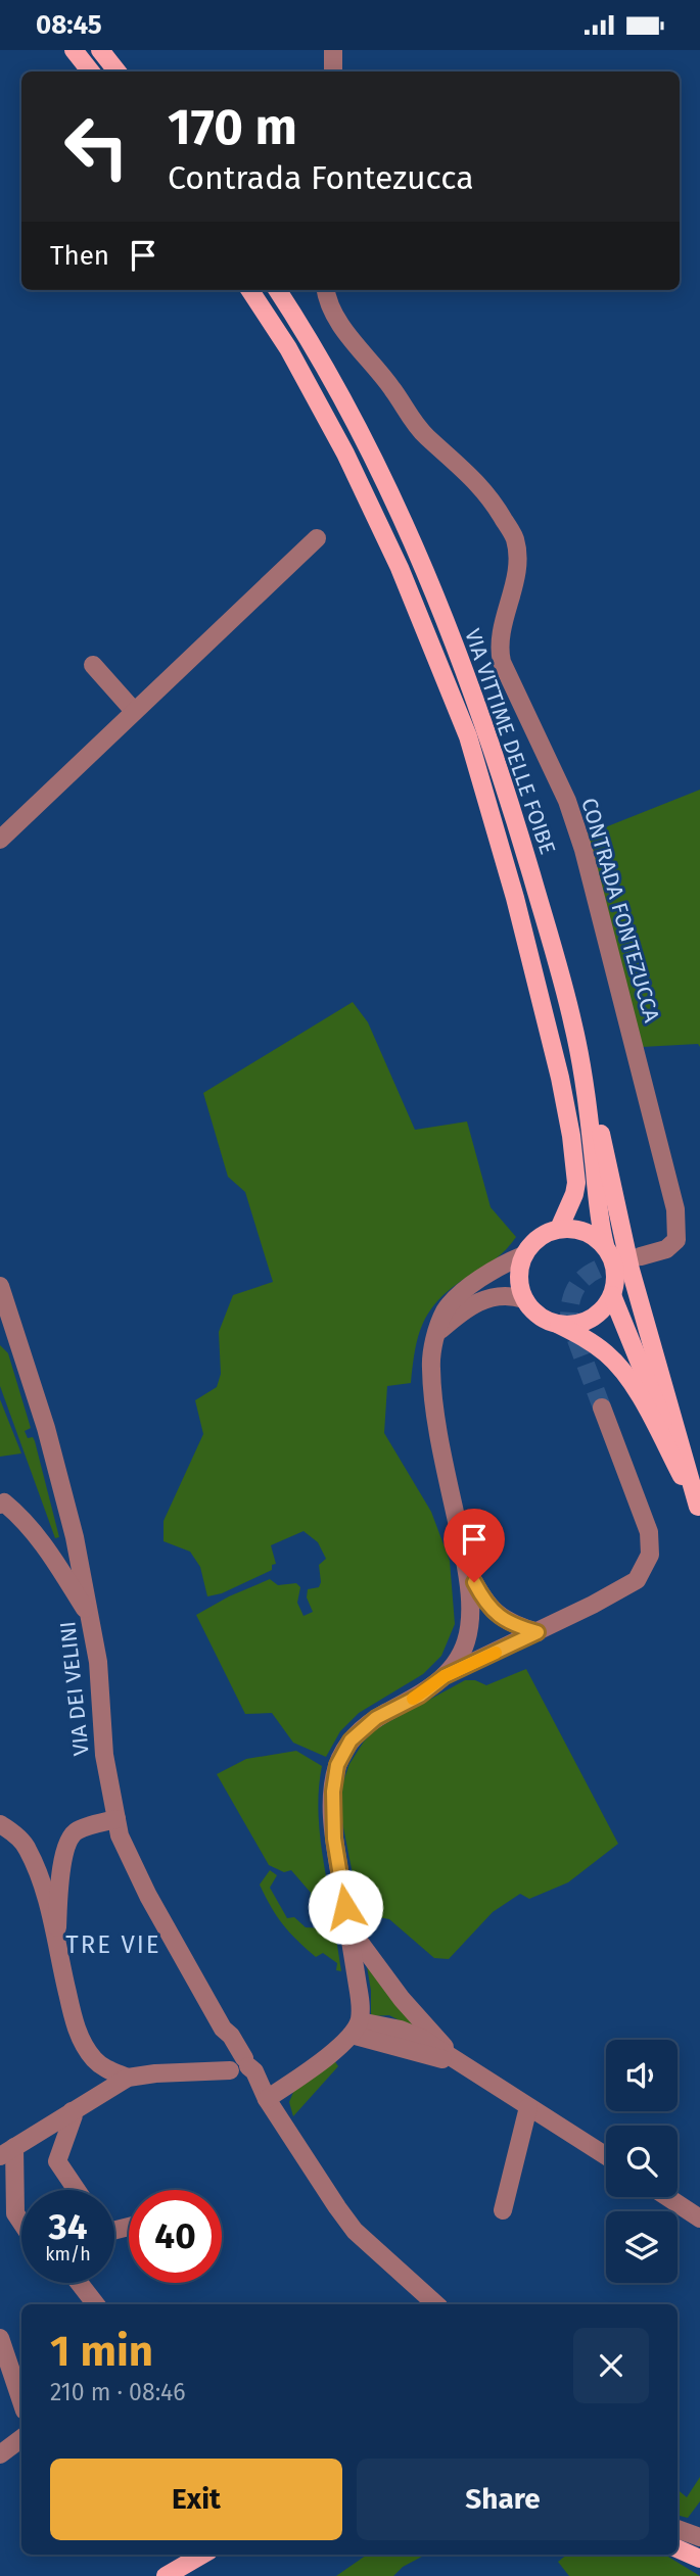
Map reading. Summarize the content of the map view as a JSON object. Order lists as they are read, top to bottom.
{
  "streets": {
    "main road": ["VIA VITTIME DELLE FOIBE"],
    "street": ["CONTRADA FONTEZUCCA", "VIA DEI VELINI"]
  },
  "districts": ["TRE VIE"],
  "page": {
    "status": "08:45",
    "turn": ["170 m", "Contrada Fontezucca"],
    "then": "Then",
    "speed": "34 km/h",
    "limit": "40",
    "heading": ["1 min", "210 m · 08:46"],
    "buttons": ["Exit", "Share"]
  }
}
